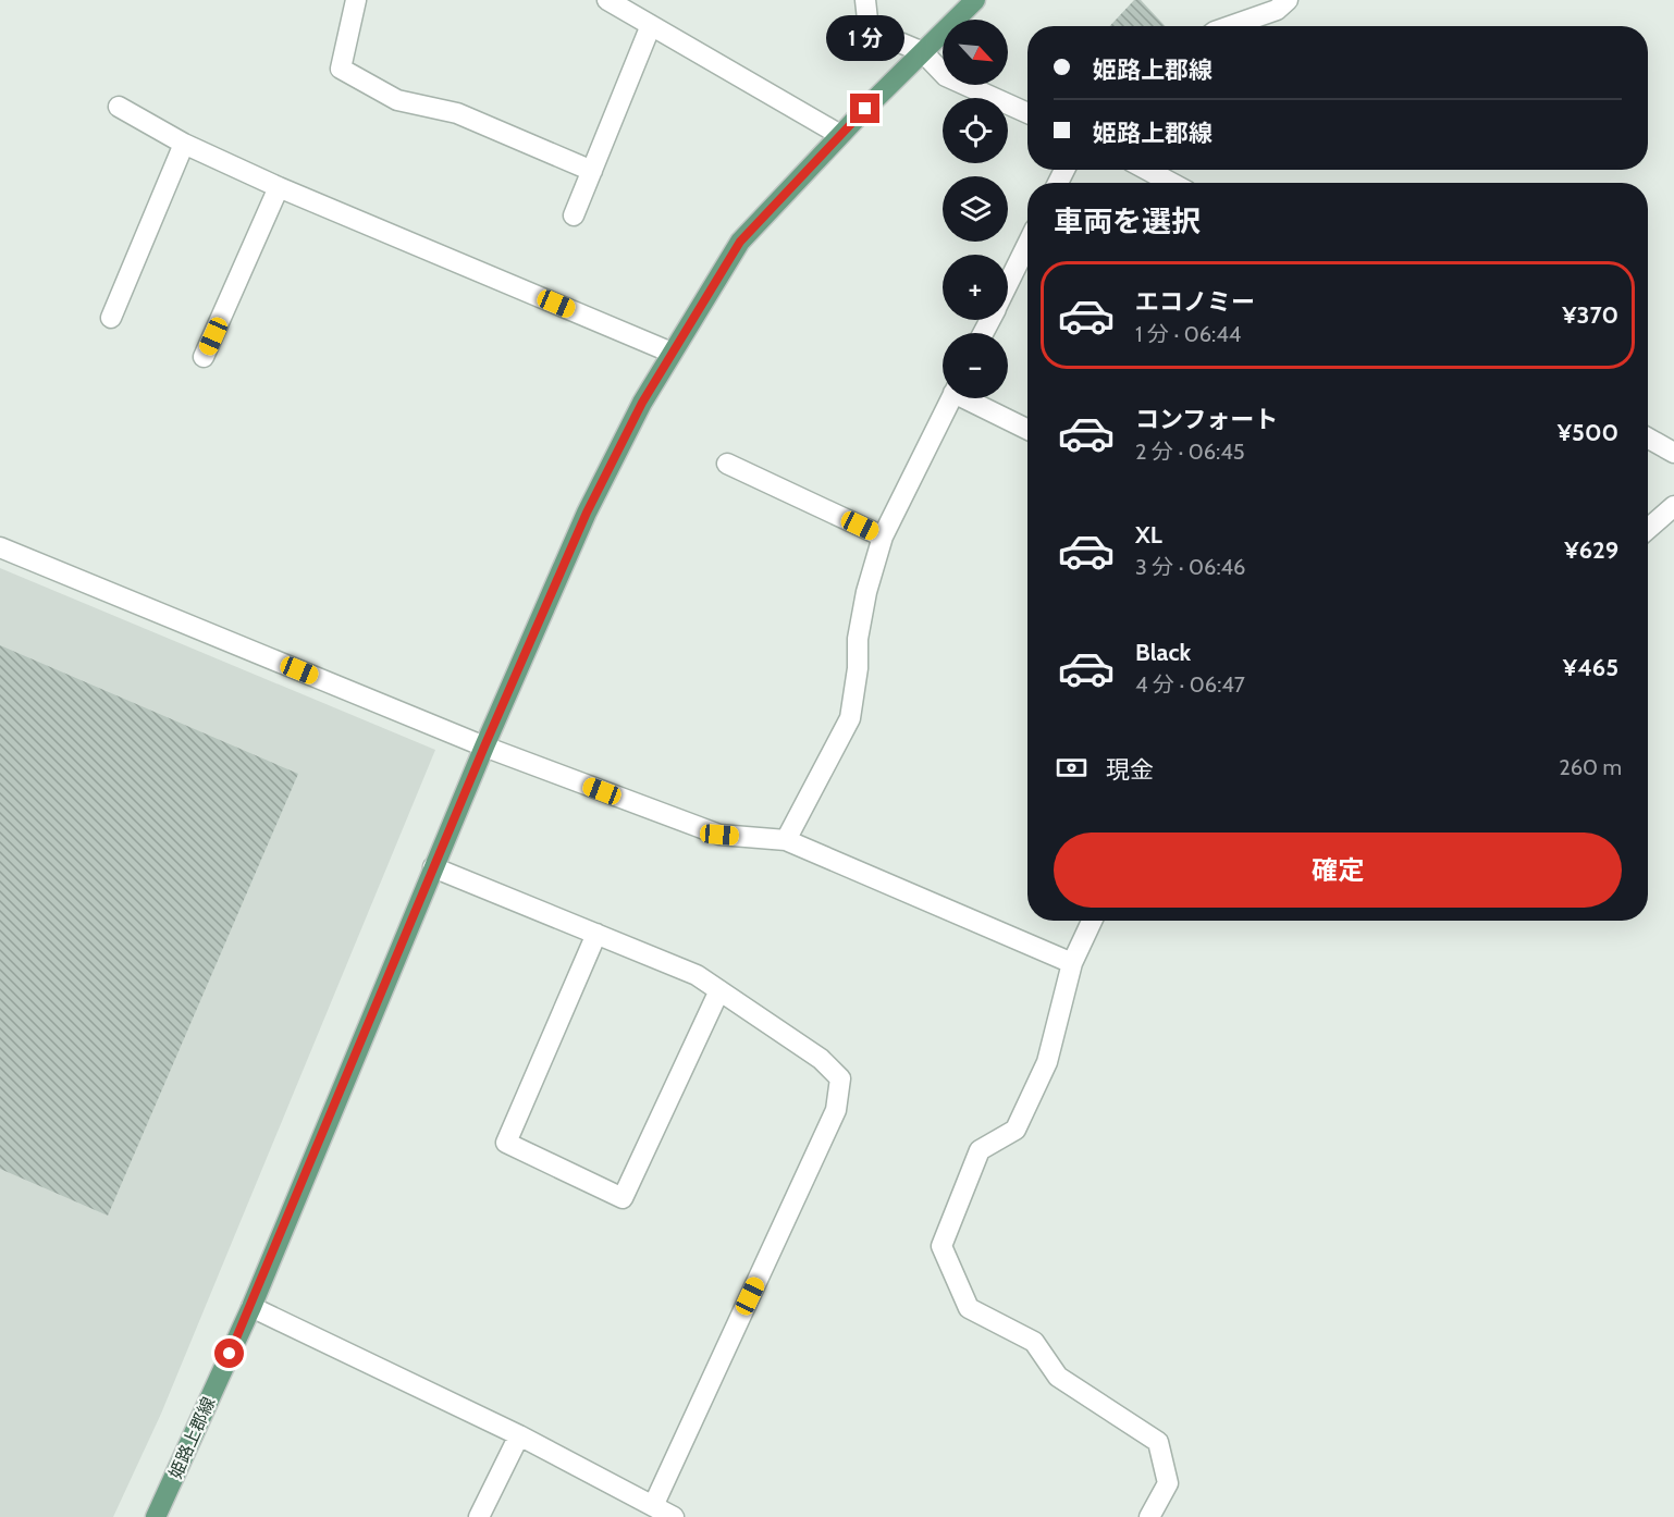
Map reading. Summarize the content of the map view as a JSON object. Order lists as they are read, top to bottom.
{
  "streets": {
    "main road": ["姫路上郡線"]
  },
  "north": "bottom right",
  "page": {
    "bubble": "1 分",
    "map_buttons": ["+", "−"],
    "banner": ["姫路上郡線", "姫路上郡線"],
    "heading": "車両を選択",
    "list": [
      {
        "name": "エコノミー",
        "note": "1 分 · 06:44",
        "value": "¥370"
      },
      {
        "name": "コンフォート",
        "note": "2 分 · 06:45",
        "value": "¥500"
      },
      {
        "name": "XL",
        "note": "3 分 · 06:46",
        "value": "¥629"
      },
      {
        "name": "Black",
        "note": "4 分 · 06:47",
        "value": "¥465"
      }
    ],
    "pay": ["現金", "260 m"],
    "buttons": "確定"
  }
}
